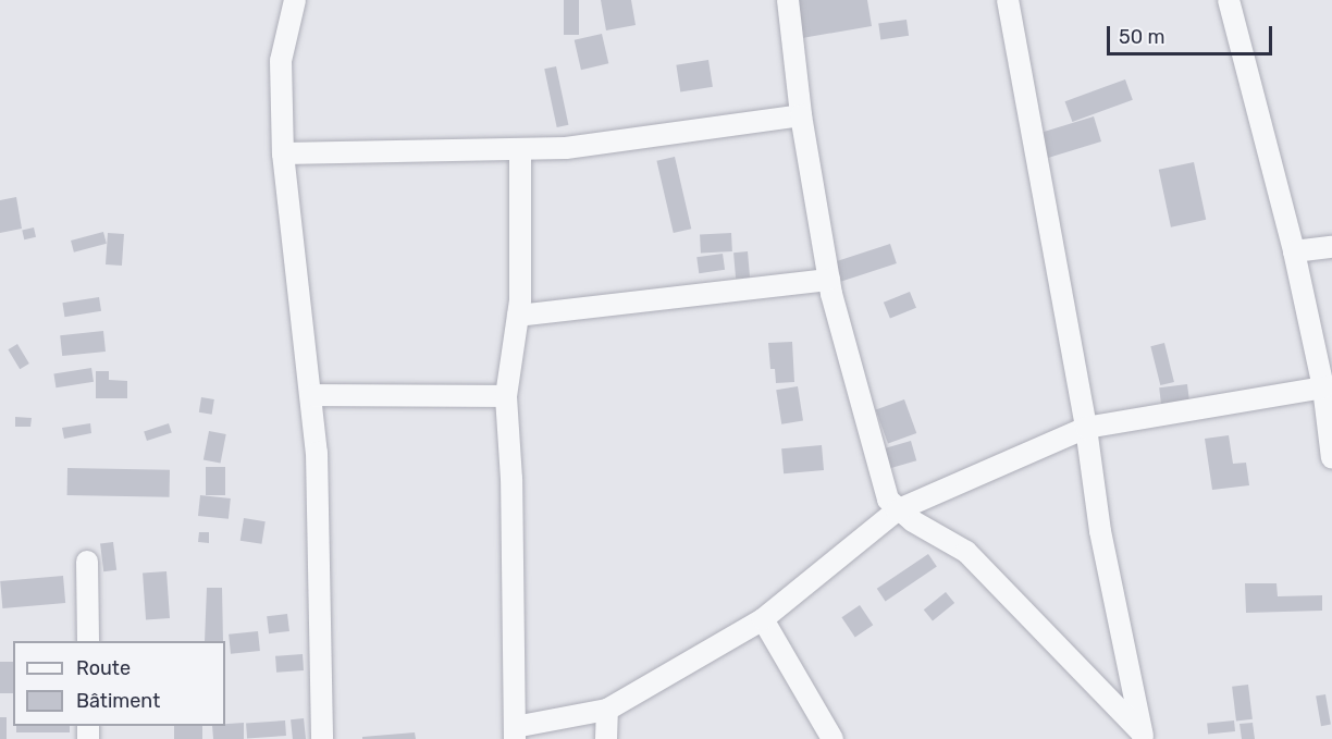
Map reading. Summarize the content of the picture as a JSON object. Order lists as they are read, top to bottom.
{
  "legend": ["Route", "Bâtiment"],
  "scale_bar": "50 m"
}
